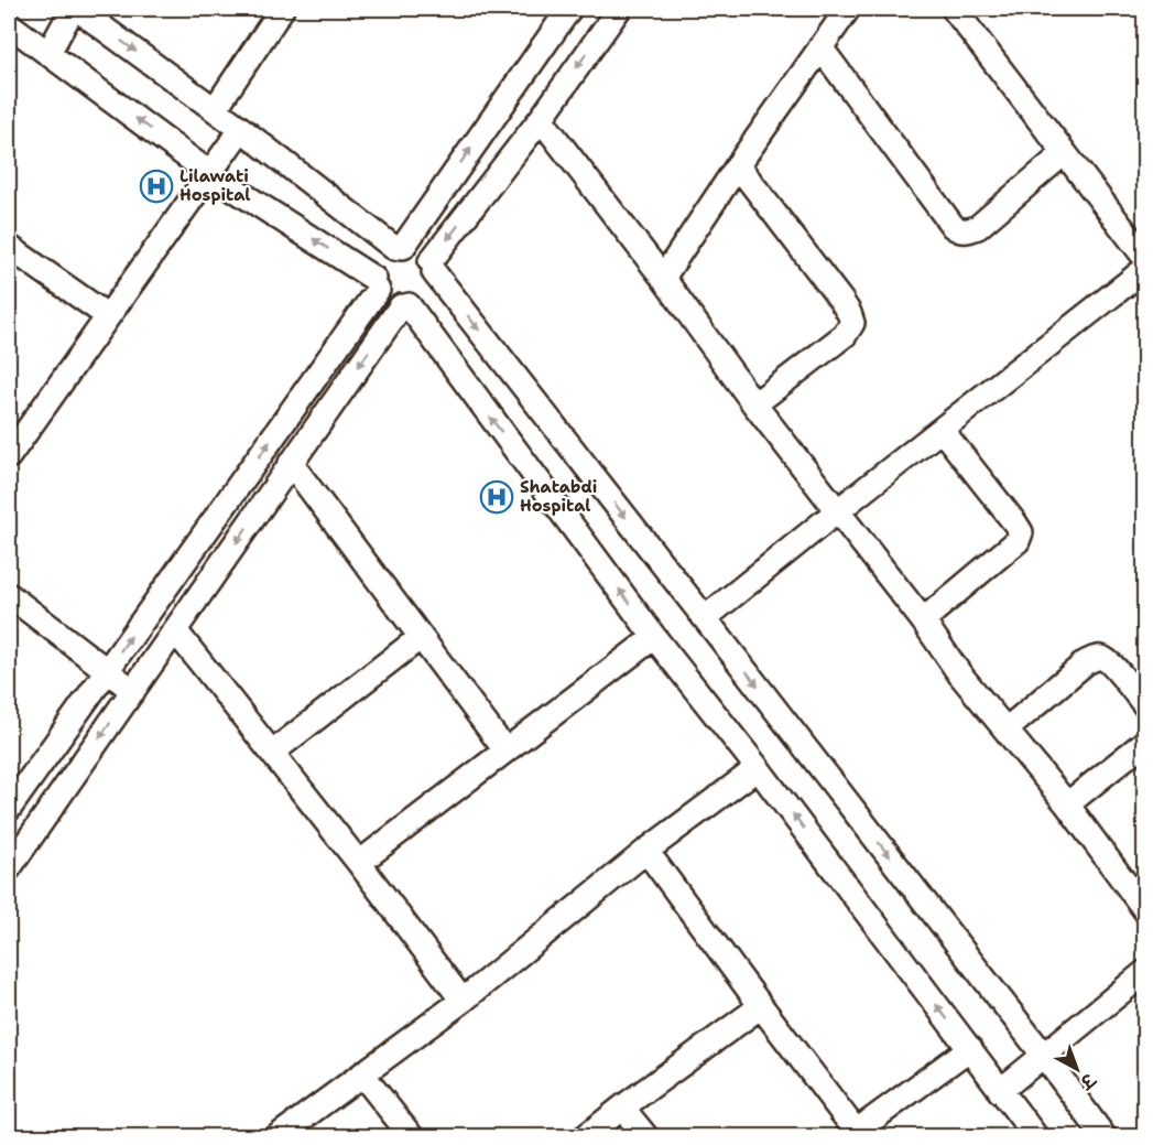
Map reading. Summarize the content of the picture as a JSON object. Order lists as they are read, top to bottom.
{
  "places": {
    "hospital": ["Lilawati Hospital", "Shatabdi Hospital"]
  },
  "north": "bottom right"
}
